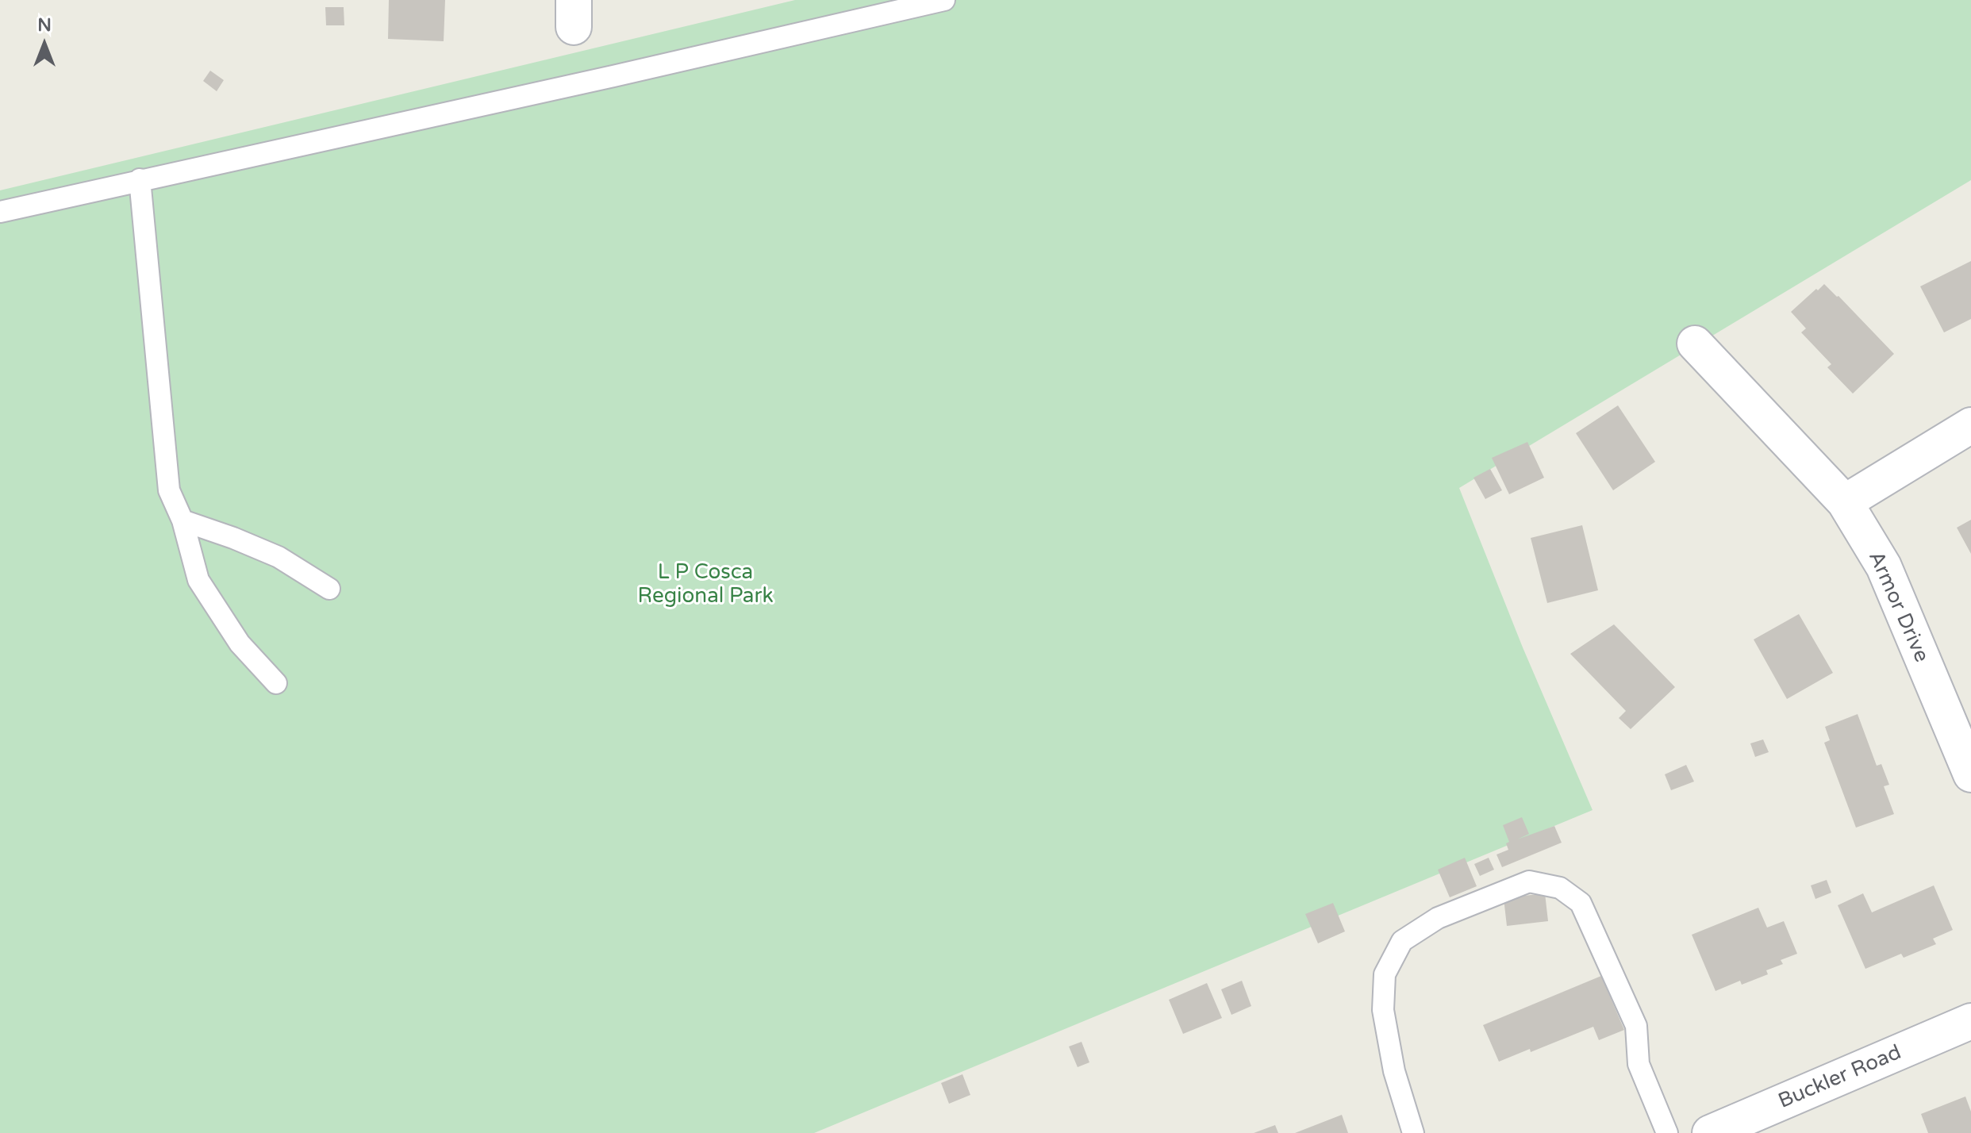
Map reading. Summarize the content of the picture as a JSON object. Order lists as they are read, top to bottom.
{
  "streets": {
    "street": ["Armor Drive", "Buckler Road"]
  },
  "parks": ["L P Cosca Regional Park"],
  "north": "top"
}
